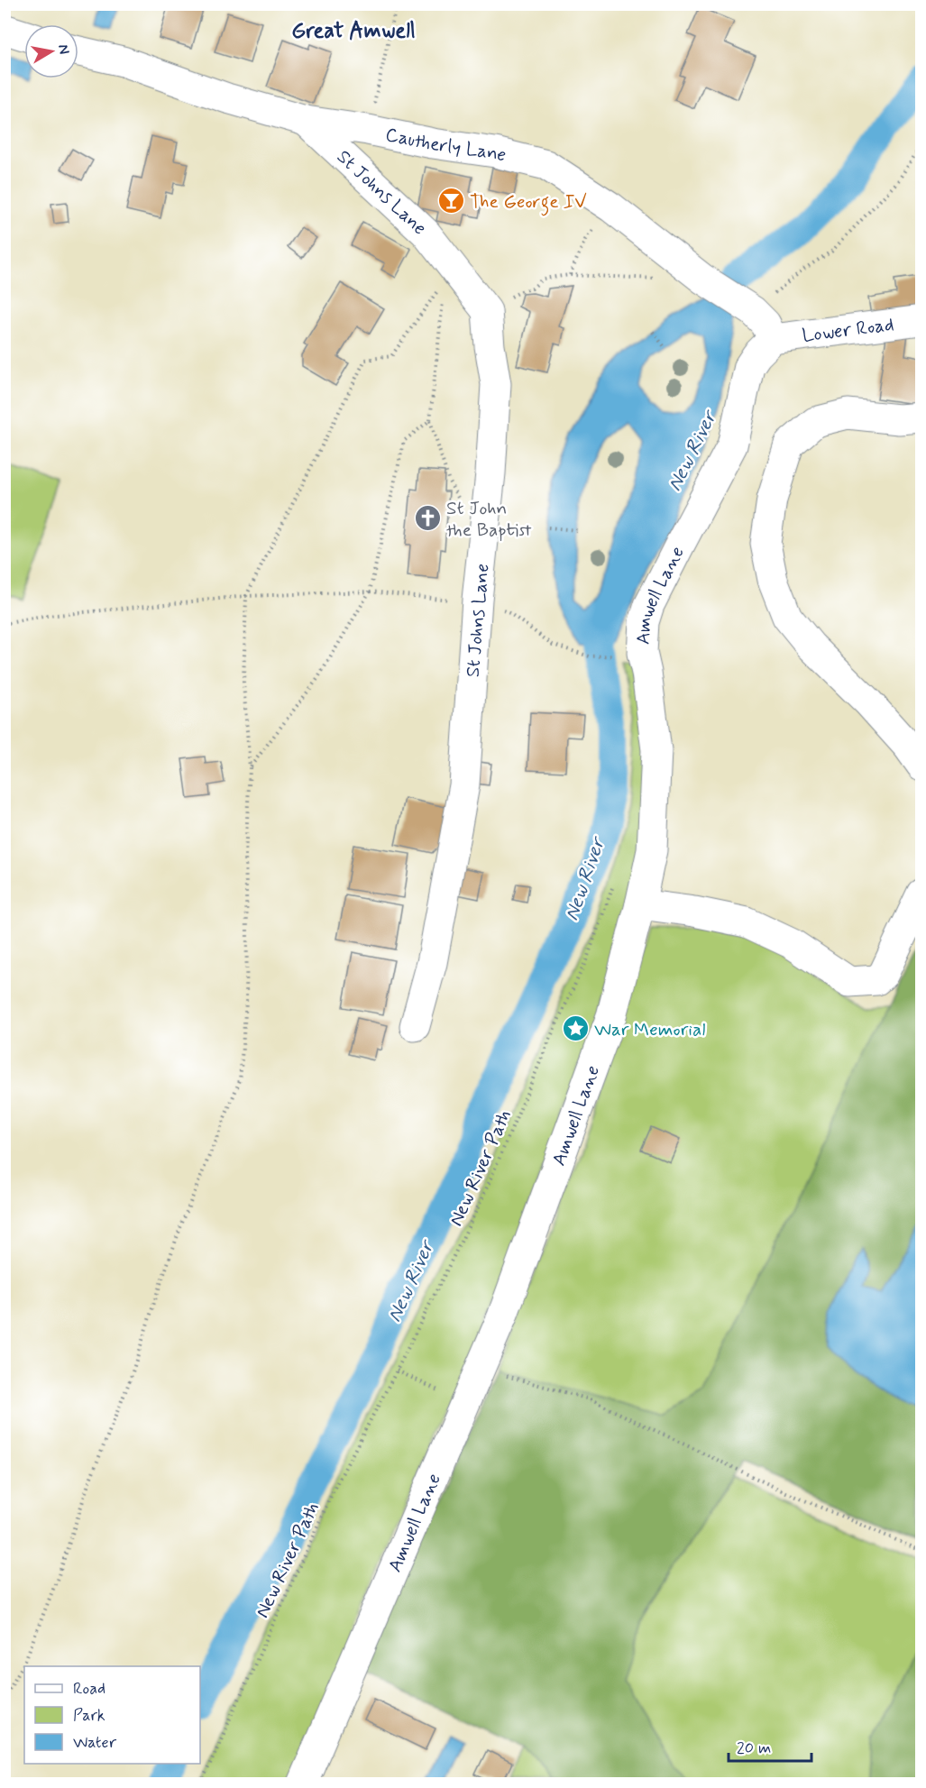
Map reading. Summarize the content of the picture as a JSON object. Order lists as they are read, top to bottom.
{
  "streets": {
    "street": [
      "Cautherly Lane",
      "St Johns Lane",
      "Lower Road",
      "Amwell Lane"
    ],
    "path": ["New River Path"]
  },
  "crossings": [
    ["Cautherly Lane", "St Johns Lane"],
    ["Cautherly Lane", "Lower Road"],
    ["Cautherly Lane", "Amwell Lane"],
    ["Lower Road", "Amwell Lane"]
  ],
  "districts": ["Great Amwell"],
  "water": ["New River"],
  "places": {
    "bar": ["The George IV"],
    "church": ["St John the Baptist"],
    "place": ["War Memorial"]
  },
  "legend": ["Road", "Park", "Water"],
  "scale_bar": "20 m",
  "north": "right"
}
